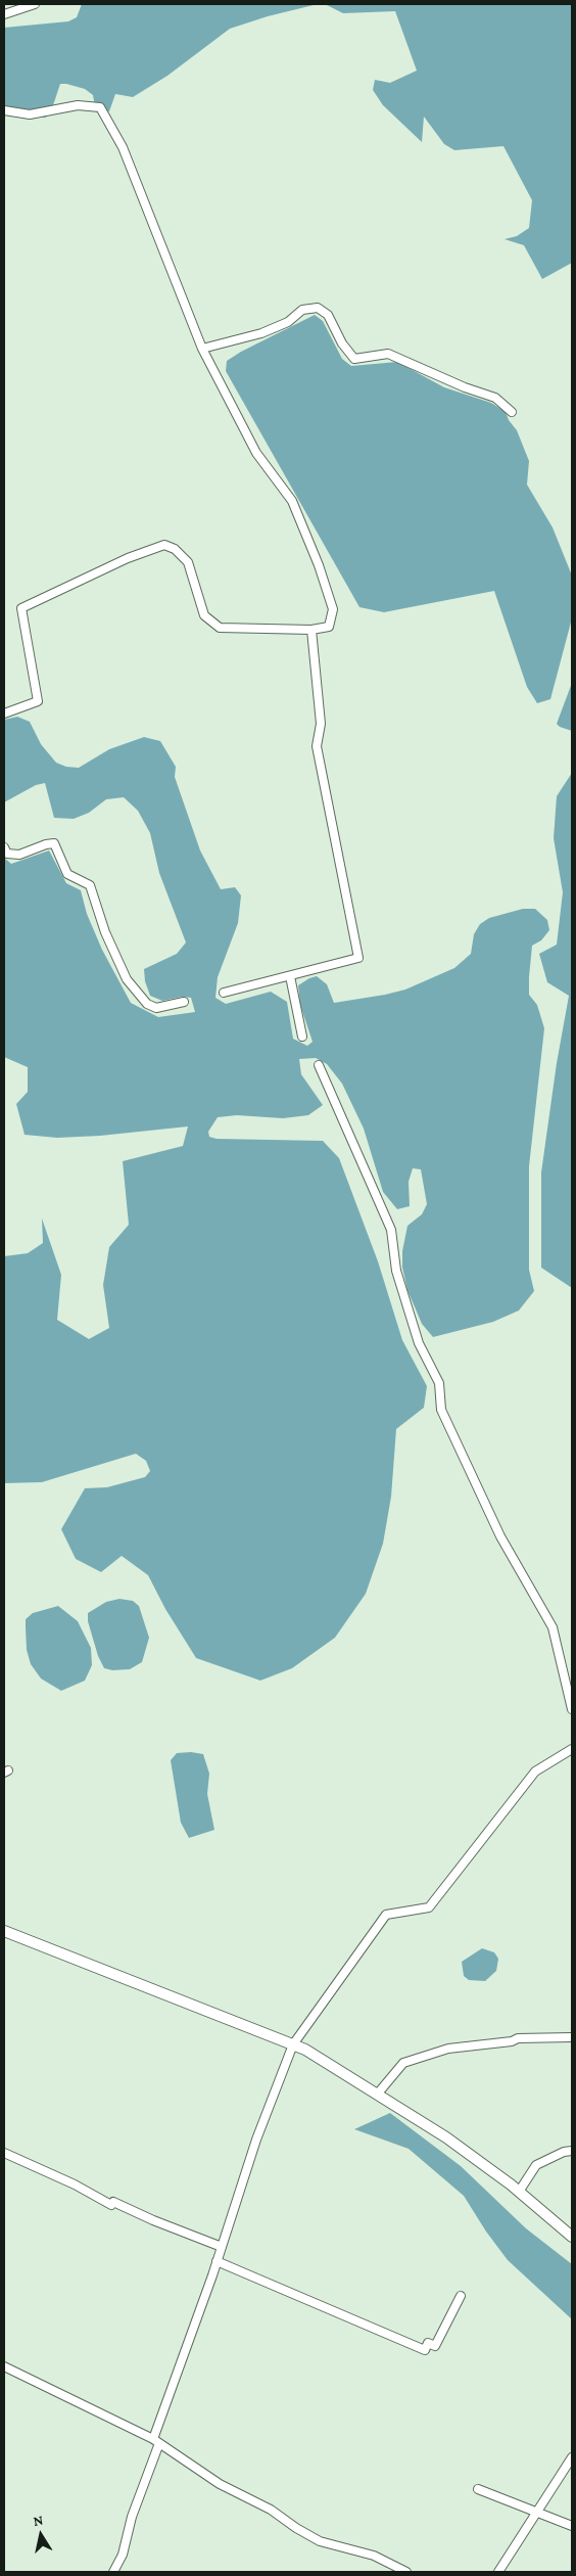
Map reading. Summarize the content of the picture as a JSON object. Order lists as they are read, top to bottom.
{
  "north": "top"
}
